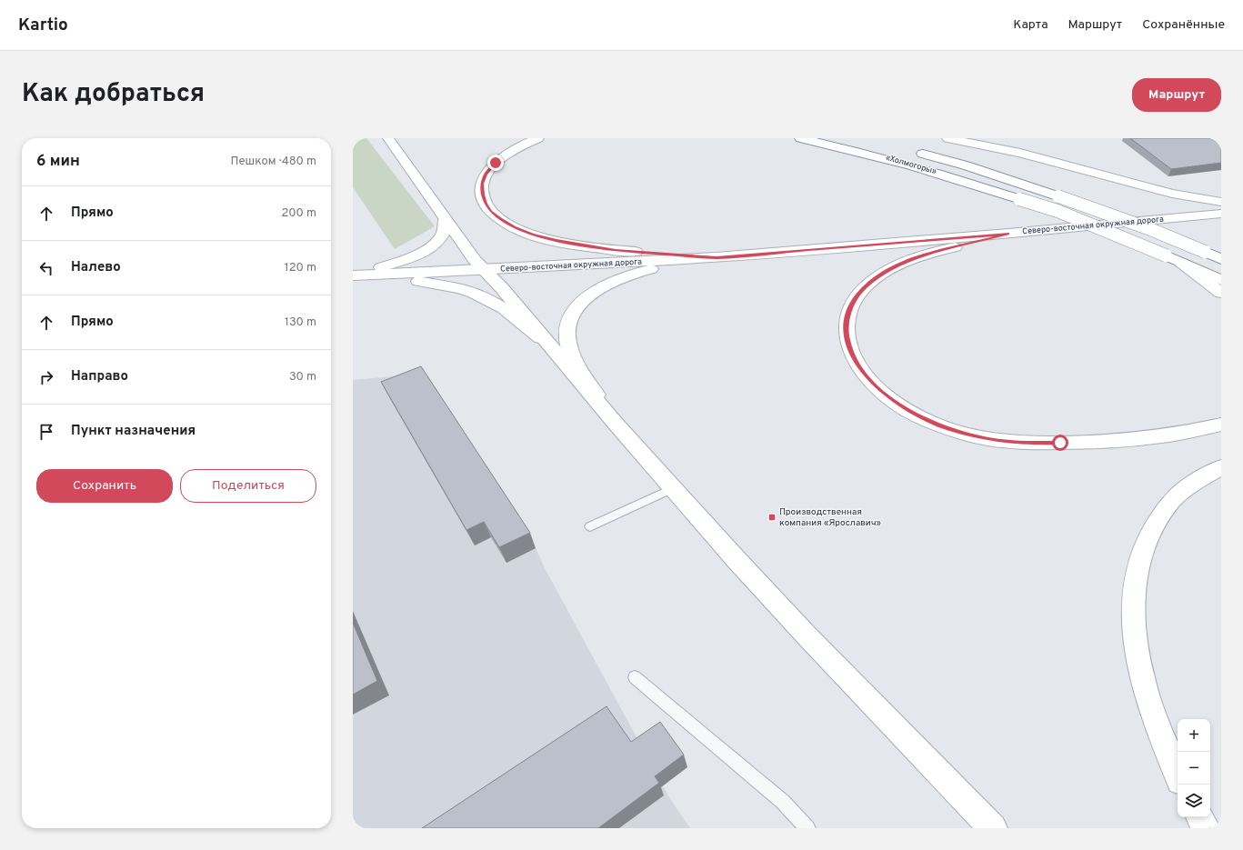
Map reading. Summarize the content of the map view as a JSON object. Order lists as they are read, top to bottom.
{
  "streets": {
    "main road": ["«Холмогоры»", "Северо-восточная окружная дорога"]
  },
  "places": {
    "transit": ["Производственная компания «Ярославич»"]
  },
  "page": {
    "header": "Kartio",
    "nav": ["Карта", "Маршрут", "Сохранённые"],
    "title": "Как добраться",
    "buttons": [
      "Маршрут",
      ["Сохранить", "Поделиться"]
    ],
    "heading": ["6 мин", "Пешком · 480 m"],
    "list": [
      ["Прямо", "200 m"],
      ["Налево", "120 m"],
      ["Прямо", "130 m"],
      ["Направо", "30 m"],
      "Пункт назначения"
    ],
    "map_buttons": ["+", "−"]
  }
}
